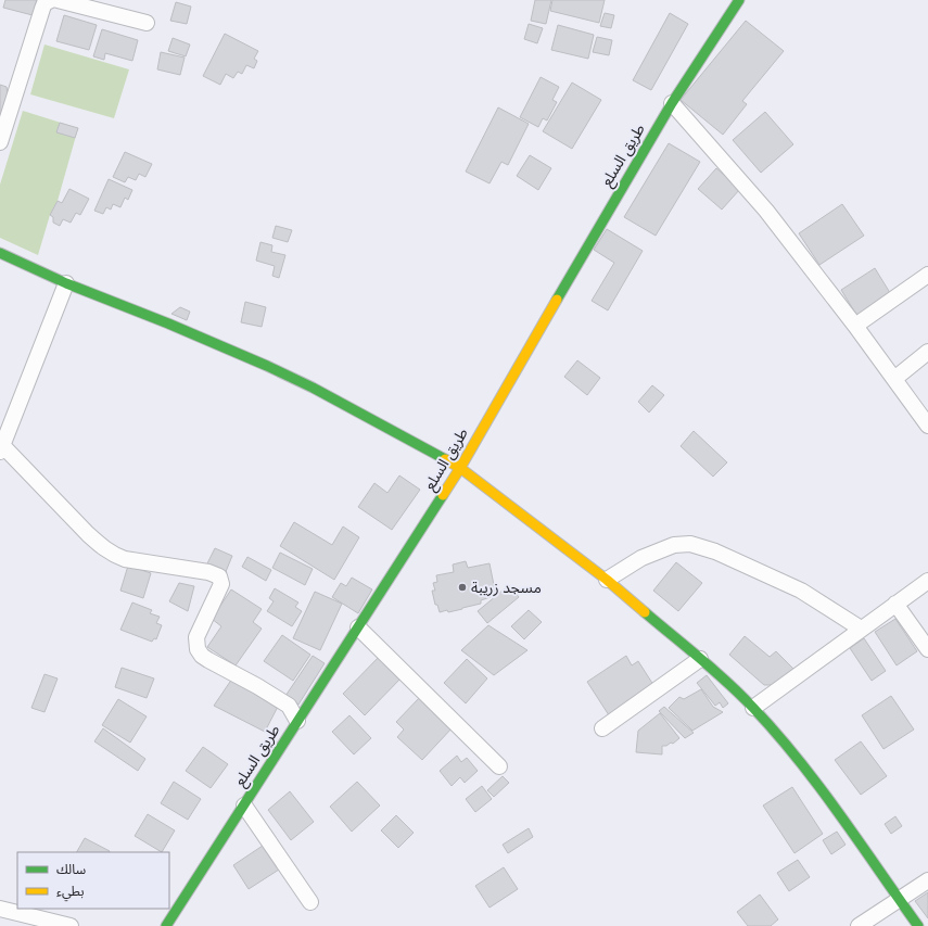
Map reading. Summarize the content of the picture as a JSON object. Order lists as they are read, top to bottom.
{
  "streets": {
    "street": ["طريق السلع"]
  },
  "places": ["مسجد زريبة"],
  "legend": ["سالك", "بطيء"]
}
